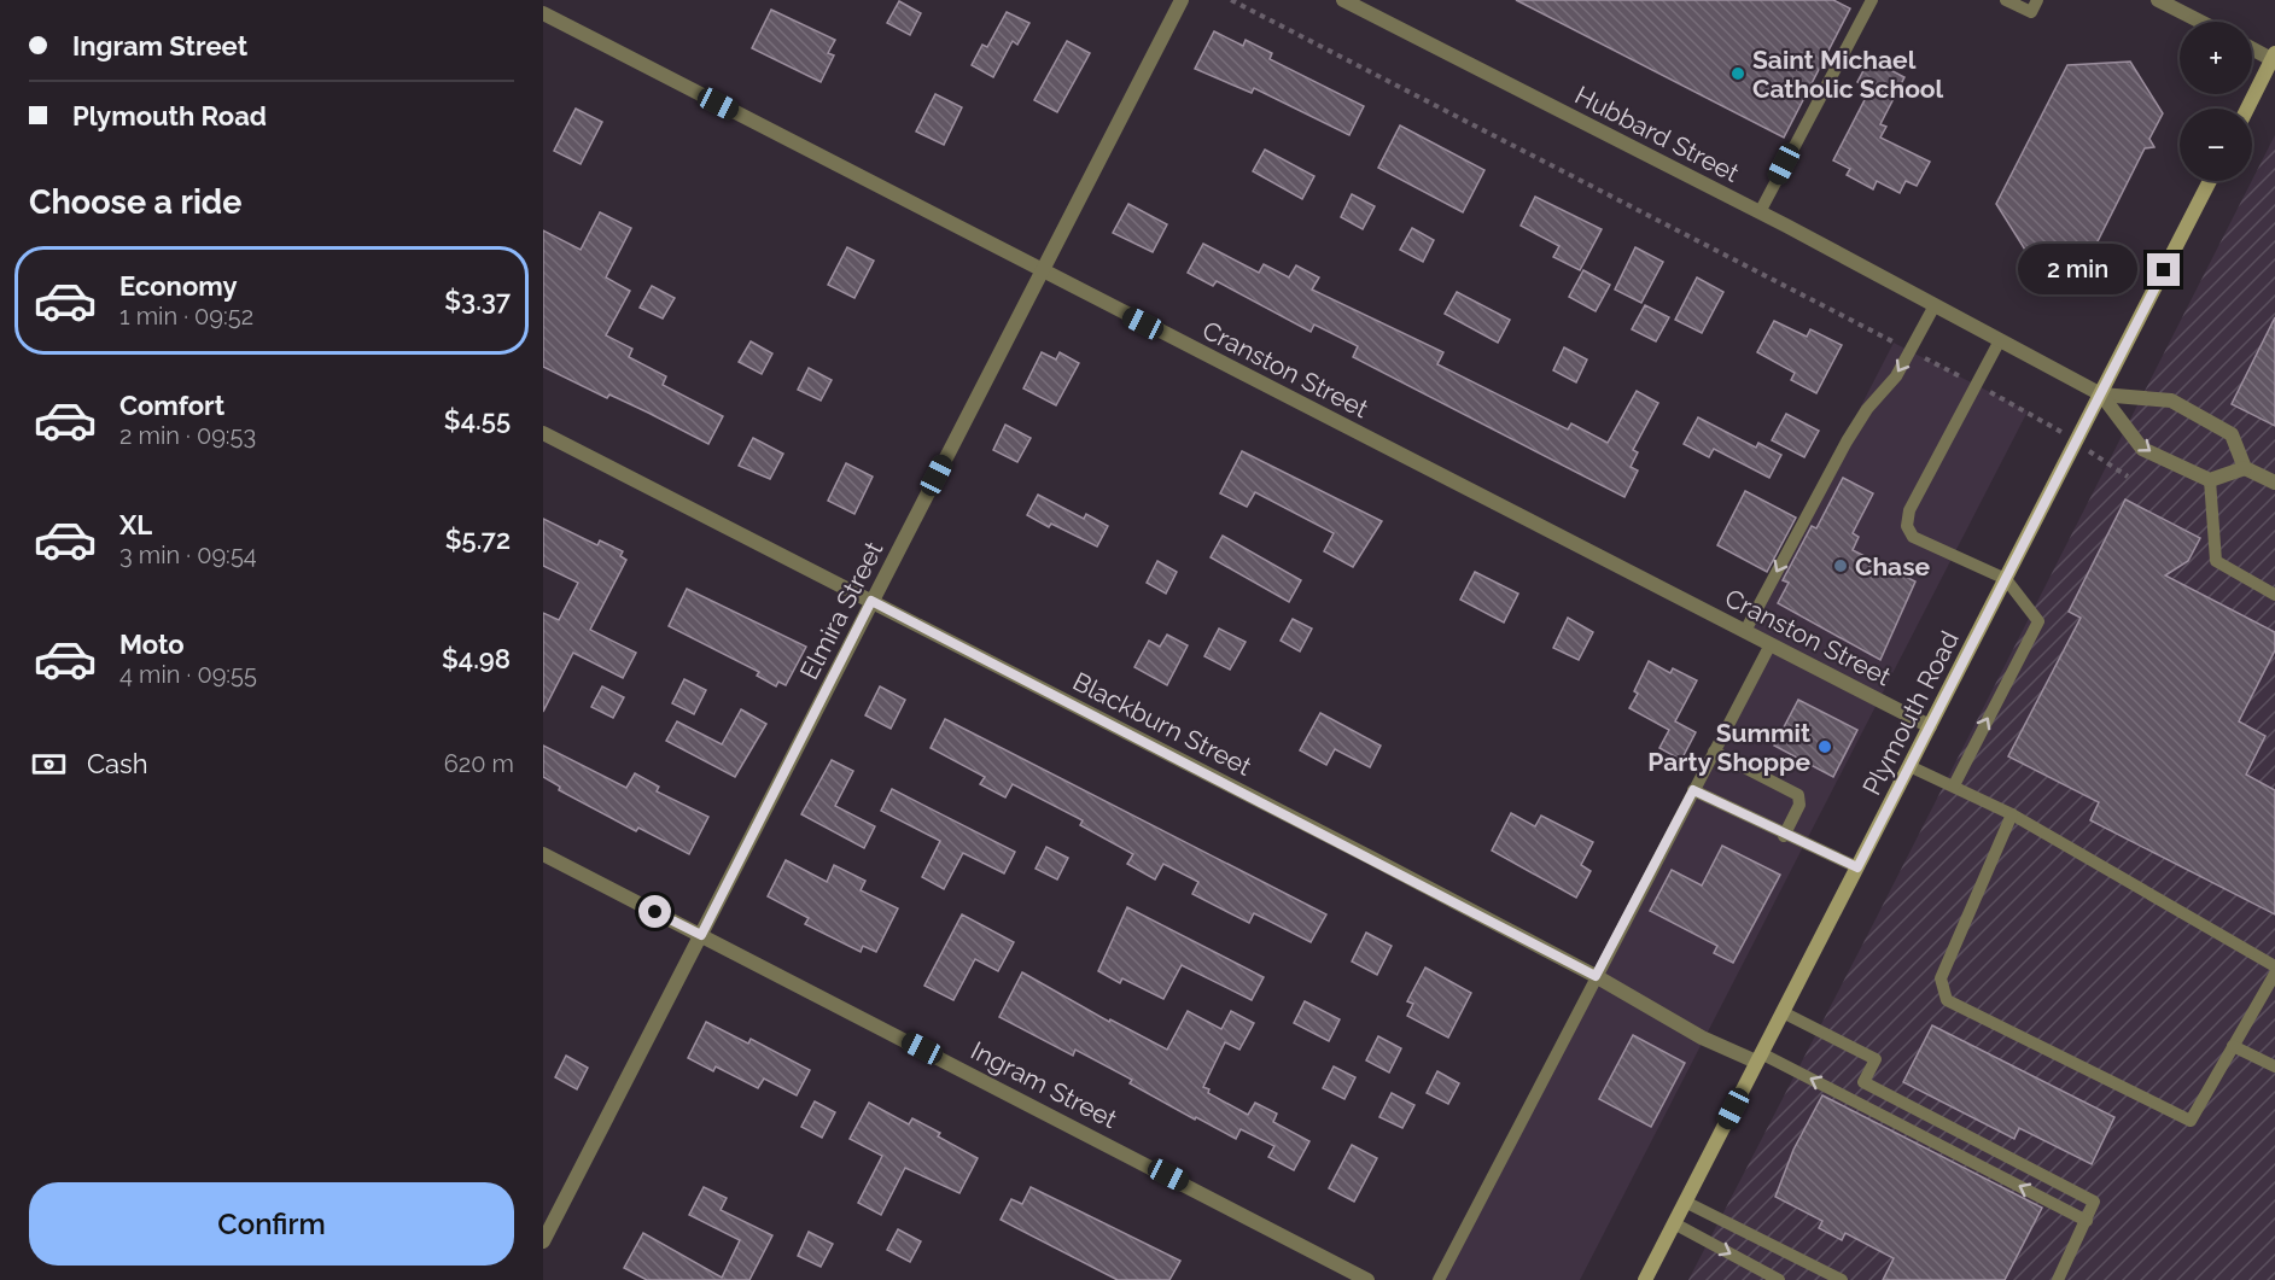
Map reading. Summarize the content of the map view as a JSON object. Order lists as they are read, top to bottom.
{
  "streets": {
    "main road": ["Plymouth Road"],
    "street": [
      "Hubbard Street",
      "Cranston Street",
      "Elmira Street",
      "Blackburn Street",
      "Ingram Street"
    ]
  },
  "crossings": [
    ["Hubbard Street", "Plymouth Road"],
    ["Cranston Street", "Elmira Street"],
    ["Cranston Street", "Plymouth Road"],
    ["Elmira Street", "Blackburn Street"],
    ["Elmira Street", "Ingram Street"],
    ["Plymouth Road", "Blackburn Street"]
  ],
  "places": ["Saint Michael Catholic School", "Chase", "Summit Party Shoppe"],
  "page": {
    "banner": ["Ingram Street", "Plymouth Road"],
    "map_buttons": ["+", "−"],
    "heading": "Choose a ride",
    "bubble": "2 min",
    "list": [
      {
        "name": "Economy",
        "note": "1 min · 09:52",
        "value": "$3.37"
      },
      {
        "name": "Comfort",
        "note": "2 min · 09:53",
        "value": "$4.55"
      },
      {
        "name": "XL",
        "note": "3 min · 09:54",
        "value": "$5.72"
      },
      {
        "name": "Moto",
        "note": "4 min · 09:55",
        "value": "$4.98"
      }
    ],
    "pay": ["Cash", "620 m"],
    "buttons": "Confirm"
  }
}
